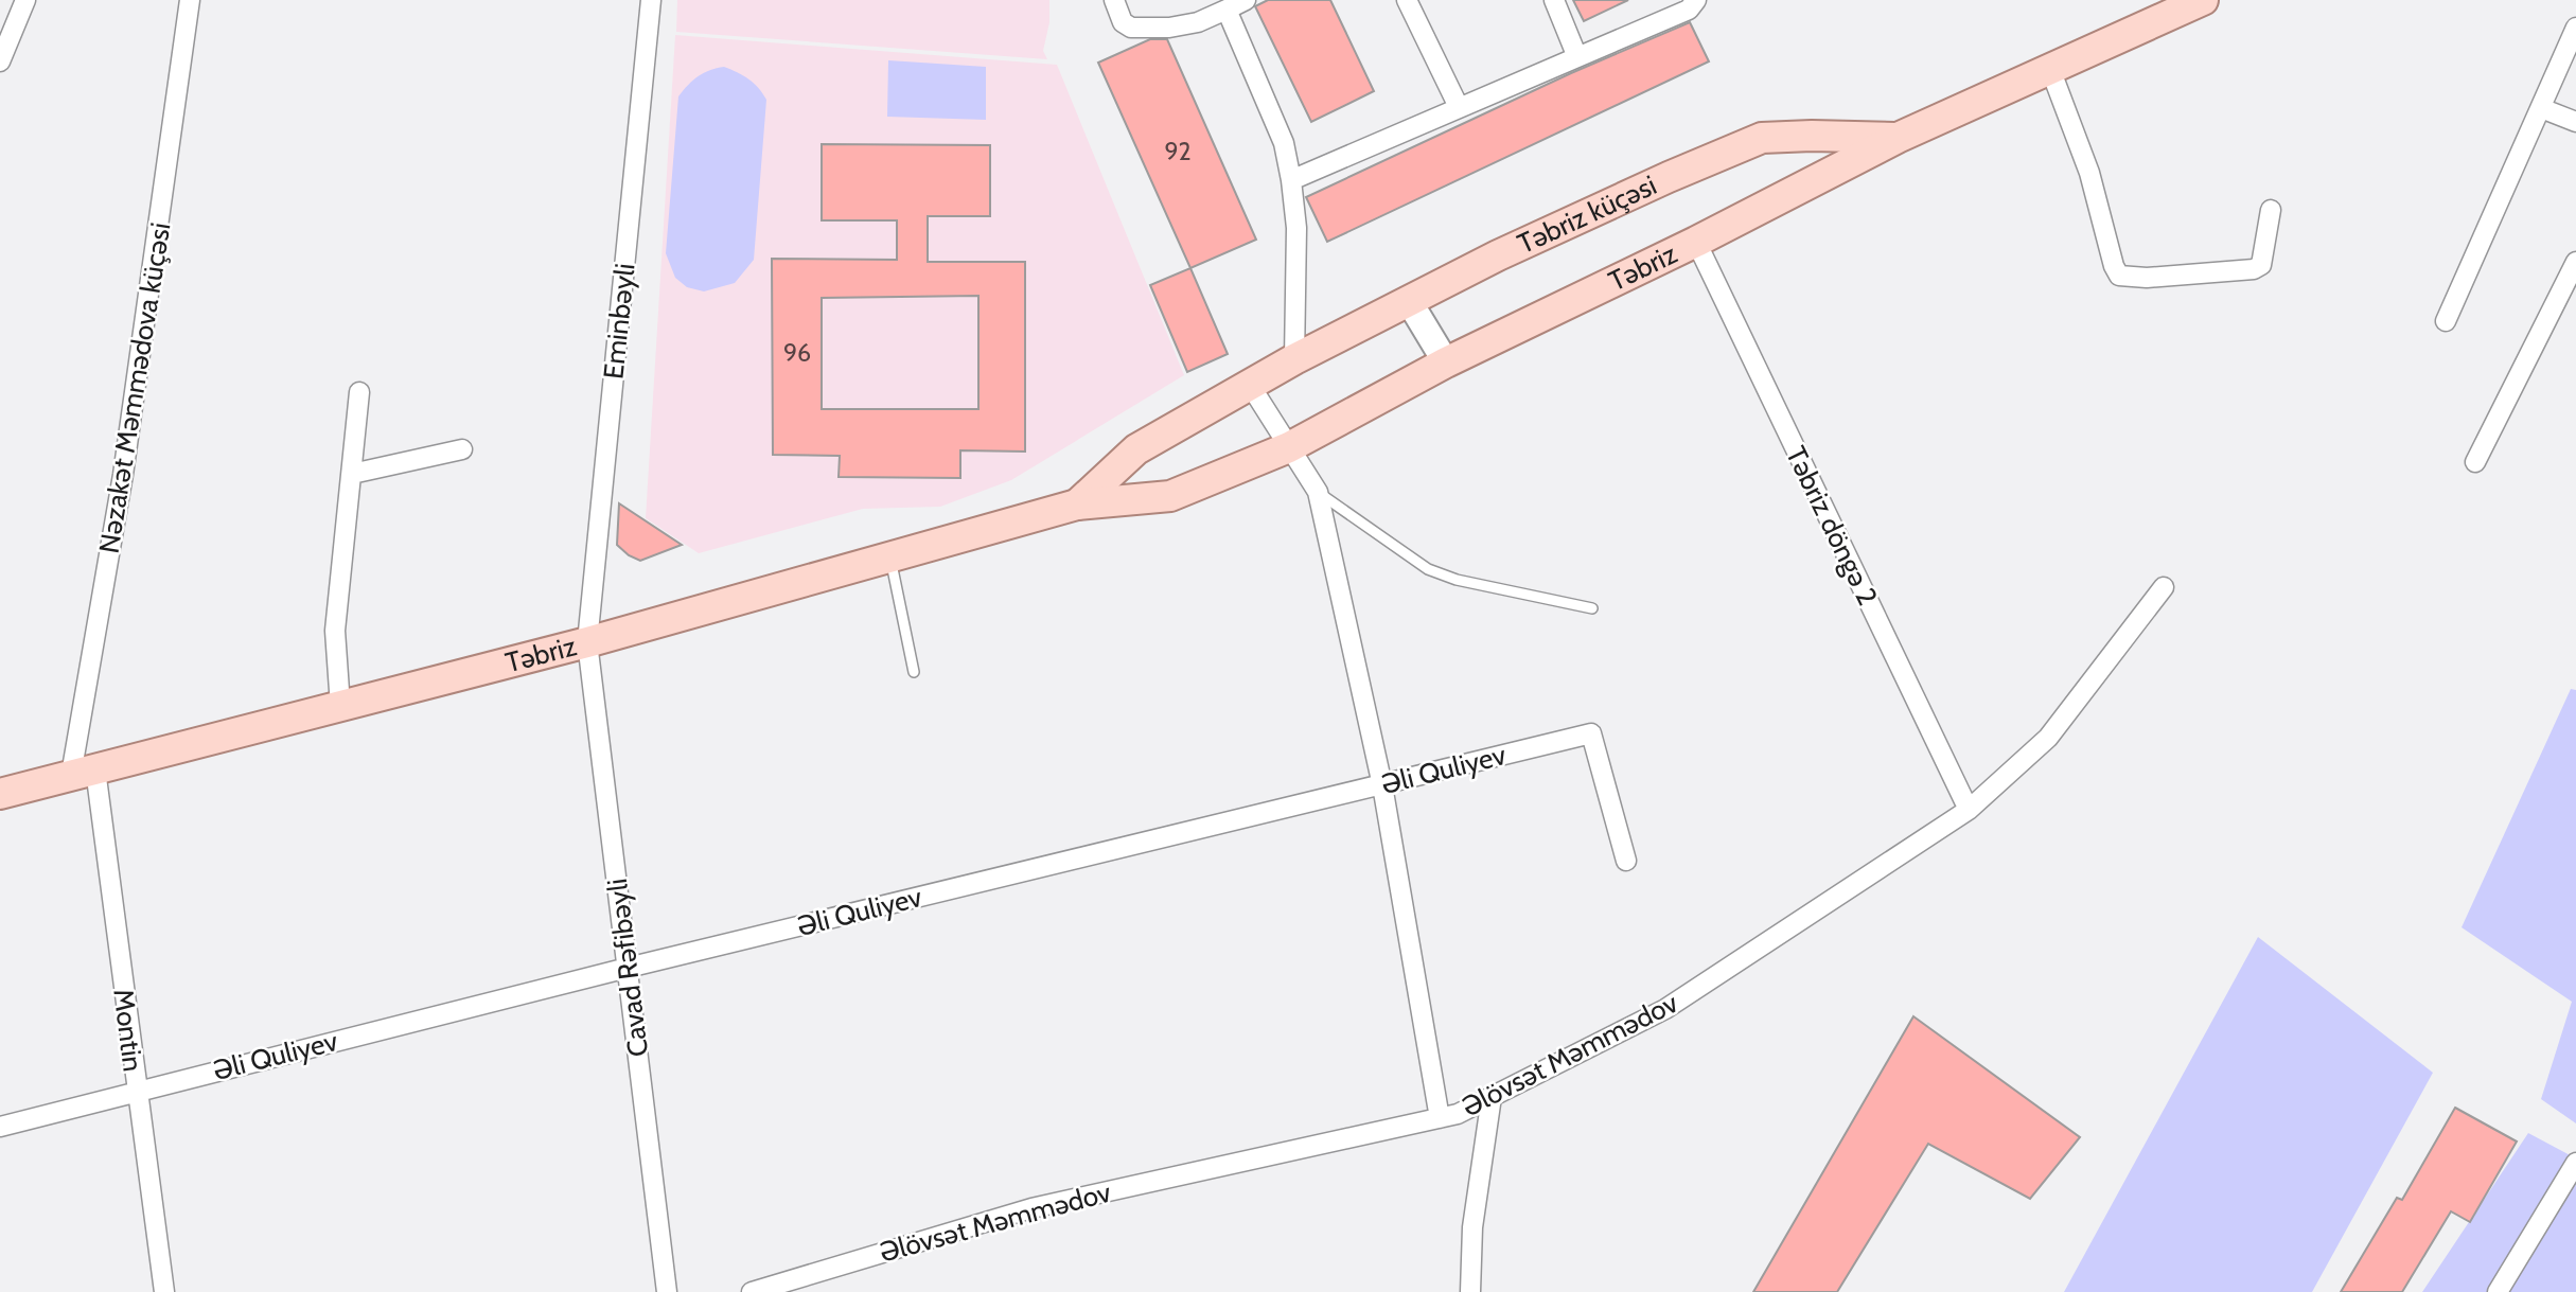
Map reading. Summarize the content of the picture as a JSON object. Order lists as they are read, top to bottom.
{
  "streets": {
    "main road": ["Təbriz küçəsi", "Təbriz"],
    "street": [
      "Eminbəyli",
      "Nəzakət Məmmədova küçəsi",
      "Təbriz döngə 2",
      "Əli Quliyev",
      "Cavad Rəfibəyli",
      "Montin",
      "Əlövsət Məmmədov"
    ]
  },
  "crossings": [
    ["Təbriz küçəsi", "Təbriz"],
    ["Təbriz", "Eminbəyli"],
    ["Təbriz", "Nəzakət Məmmədova küçəsi"],
    ["Təbriz", "Təbriz döngə 2"],
    ["Təbriz", "Cavad Rəfibəyli"],
    ["Təbriz", "Montin"],
    ["Eminbəyli", "Cavad Rəfibəyli"],
    ["Nəzakət Məmmədova küçəsi", "Montin"],
    ["Təbriz döngə 2", "Əlövsət Məmmədov"],
    ["Əli Quliyev", "Cavad Rəfibəyli"],
    ["Əli Quliyev", "Montin"]
  ],
  "house_numbers": ["92", "96"]
}
